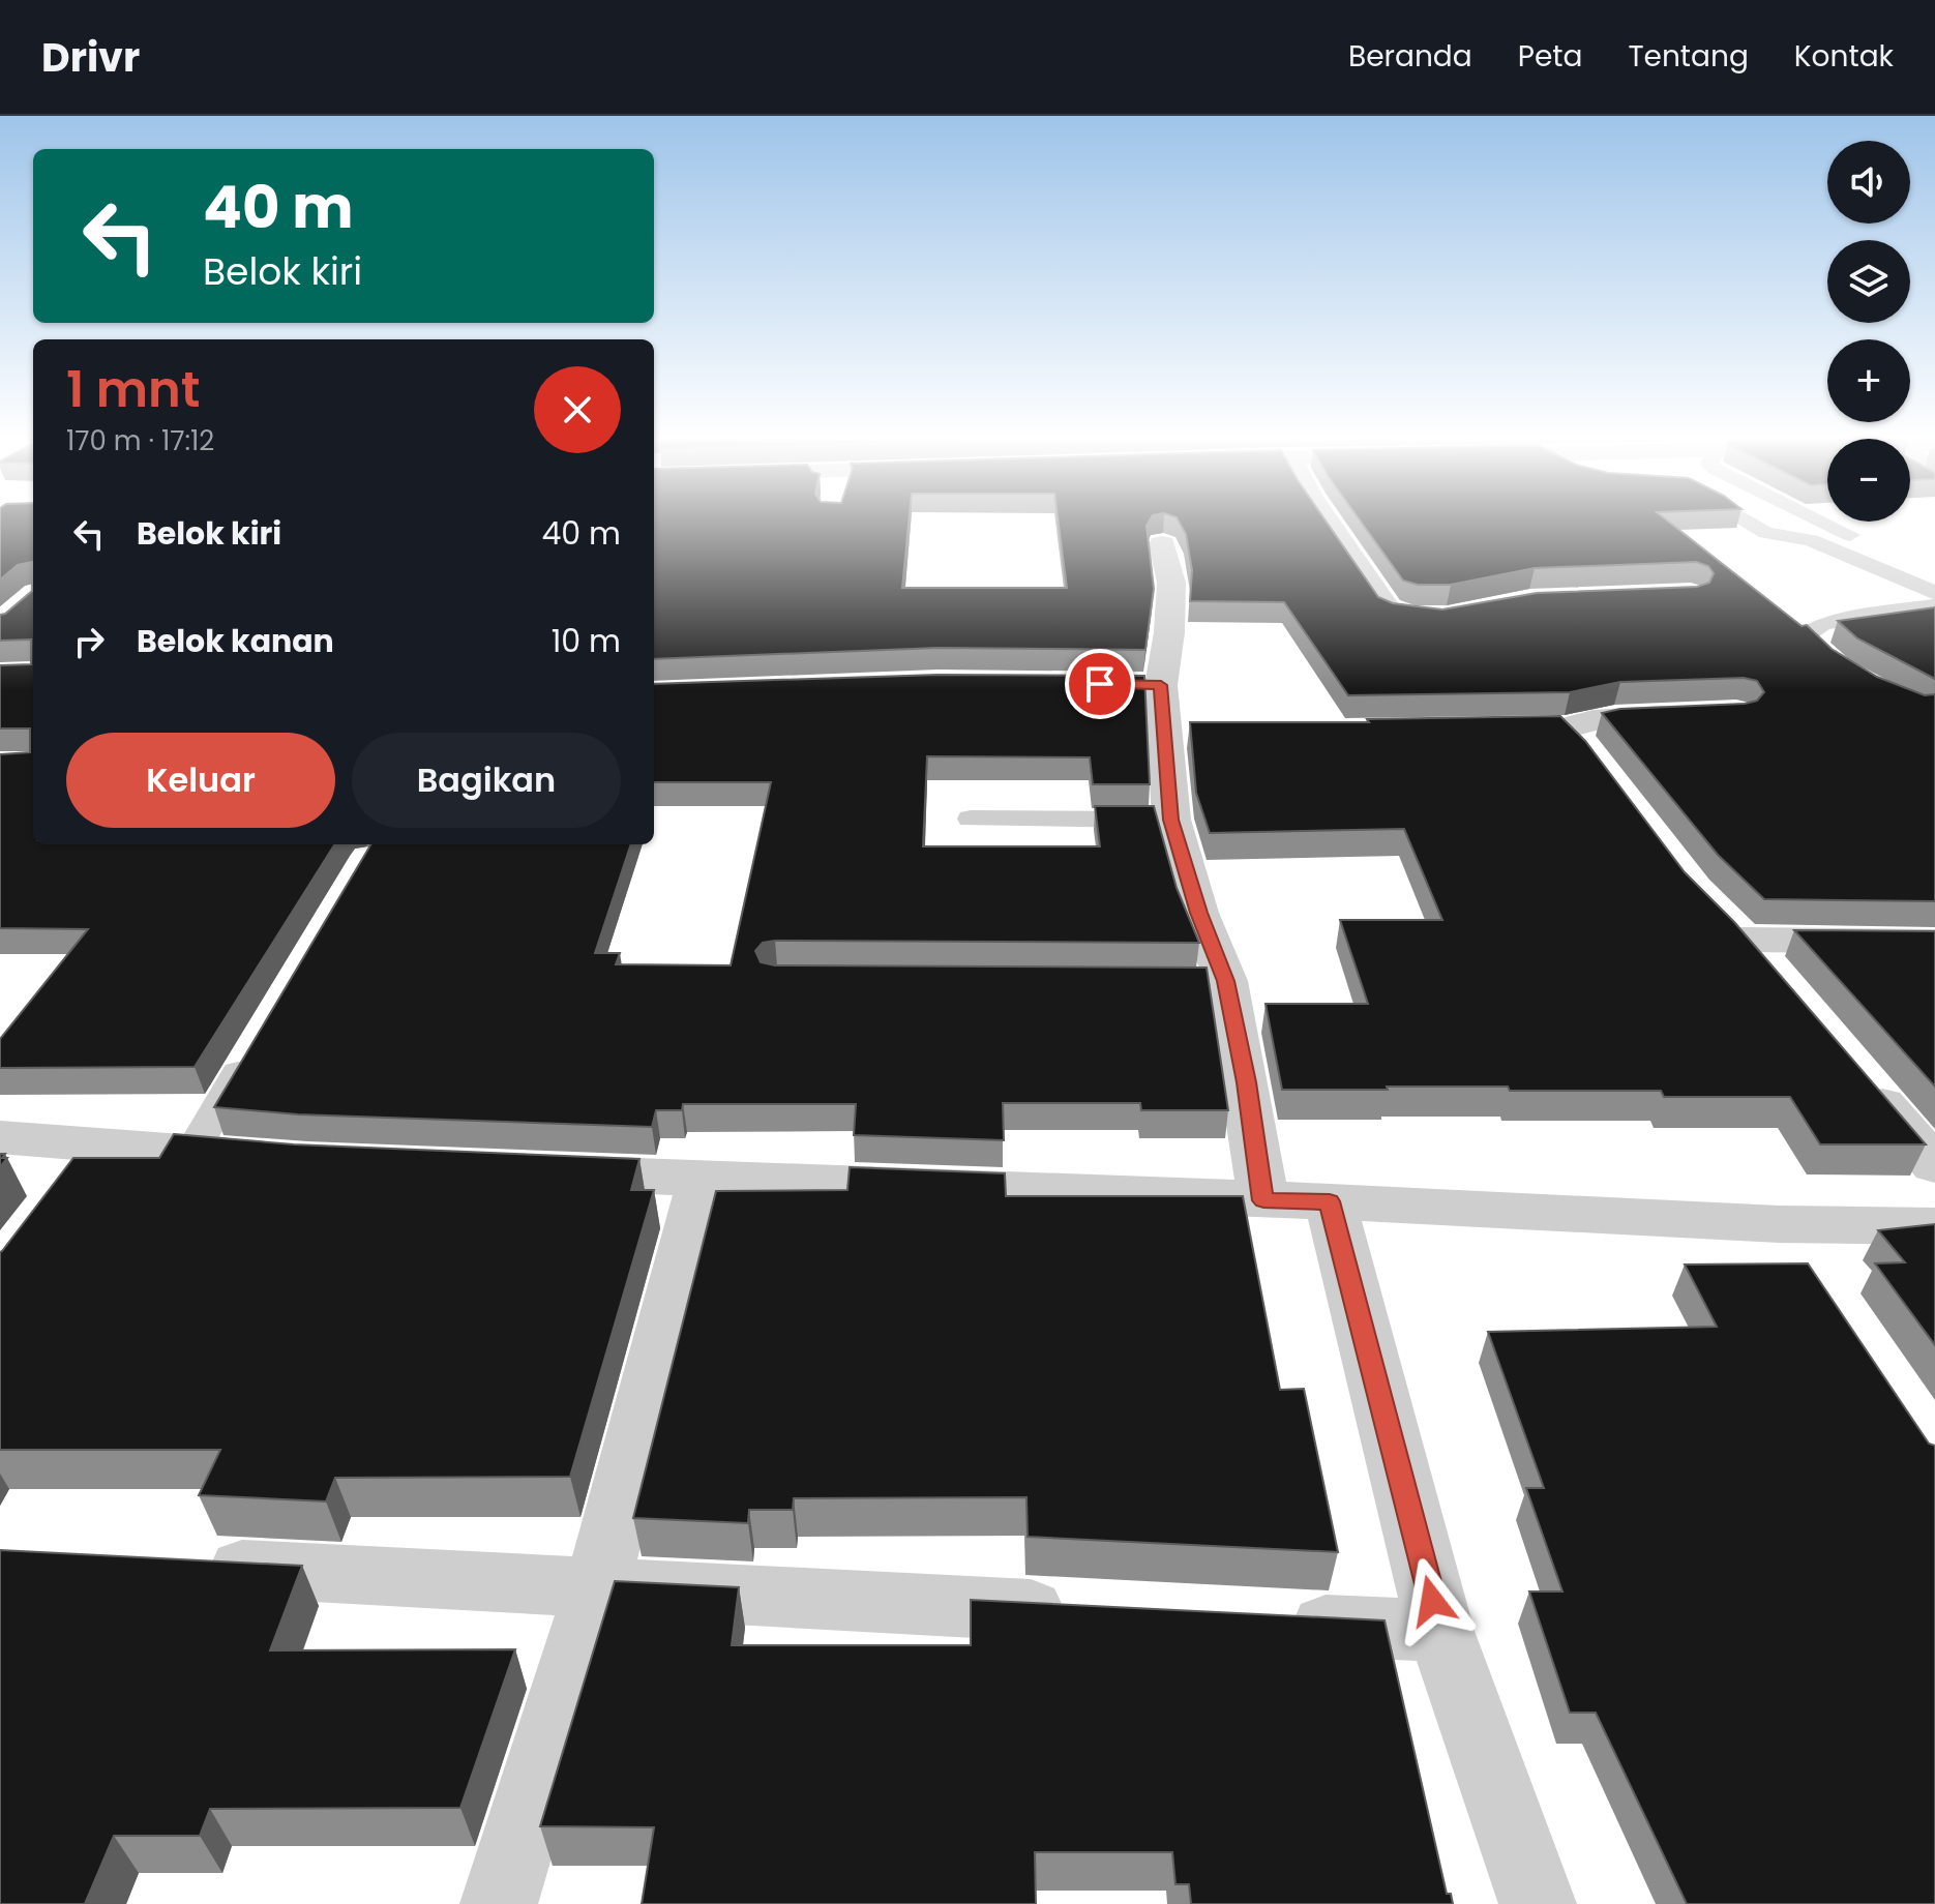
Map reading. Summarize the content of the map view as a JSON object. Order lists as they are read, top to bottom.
{
  "page": {
    "header": "Drivr",
    "nav": [
      "Beranda",
      "Peta",
      "Tentang",
      "Kontak"
    ],
    "map_buttons": ["+", "−"],
    "turn": ["40 m", "Belok kiri"],
    "heading": ["1 mnt", "170 m · 17:12"],
    "list": [
      {
        "name": "Belok kiri",
        "value": "40 m"
      },
      {
        "name": "Belok kanan",
        "value": "10 m"
      }
    ],
    "buttons": ["Keluar", "Bagikan"]
  }
}
